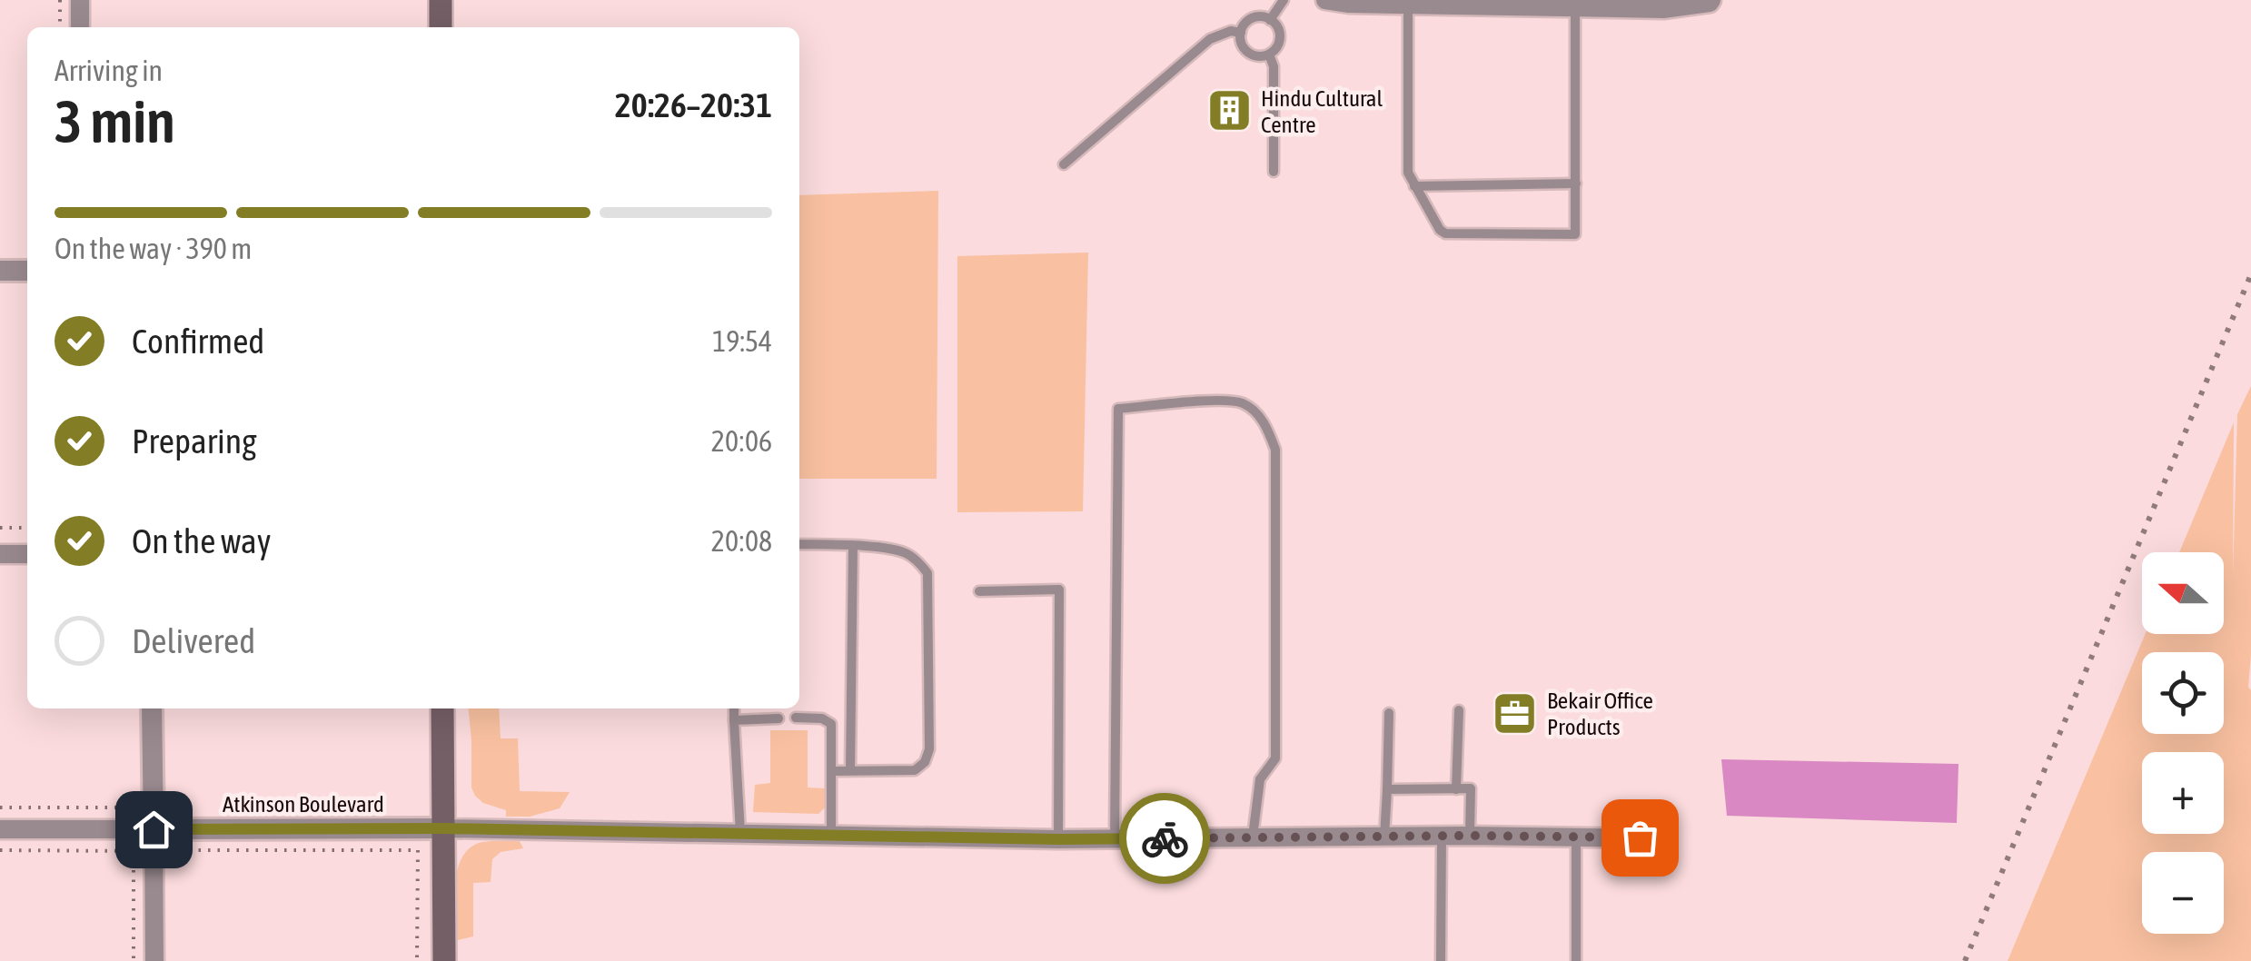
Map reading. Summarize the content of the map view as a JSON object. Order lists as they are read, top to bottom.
{
  "streets": {
    "street": ["Atkinson Boulevard"]
  },
  "places": {
    "building": ["Hindu Cultural Centre"],
    "office": ["Bekair Office Products"]
  },
  "north": "left",
  "page": {
    "heading": ["3 min", "Arriving in", "20:26–20:31"],
    "bar": "On the way · 390 m",
    "list": [
      ["Confirmed", "19:54"],
      ["Preparing", "20:06"],
      ["On the way", "20:08"],
      "Delivered"
    ],
    "map_buttons": ["+", "−"]
  }
}
